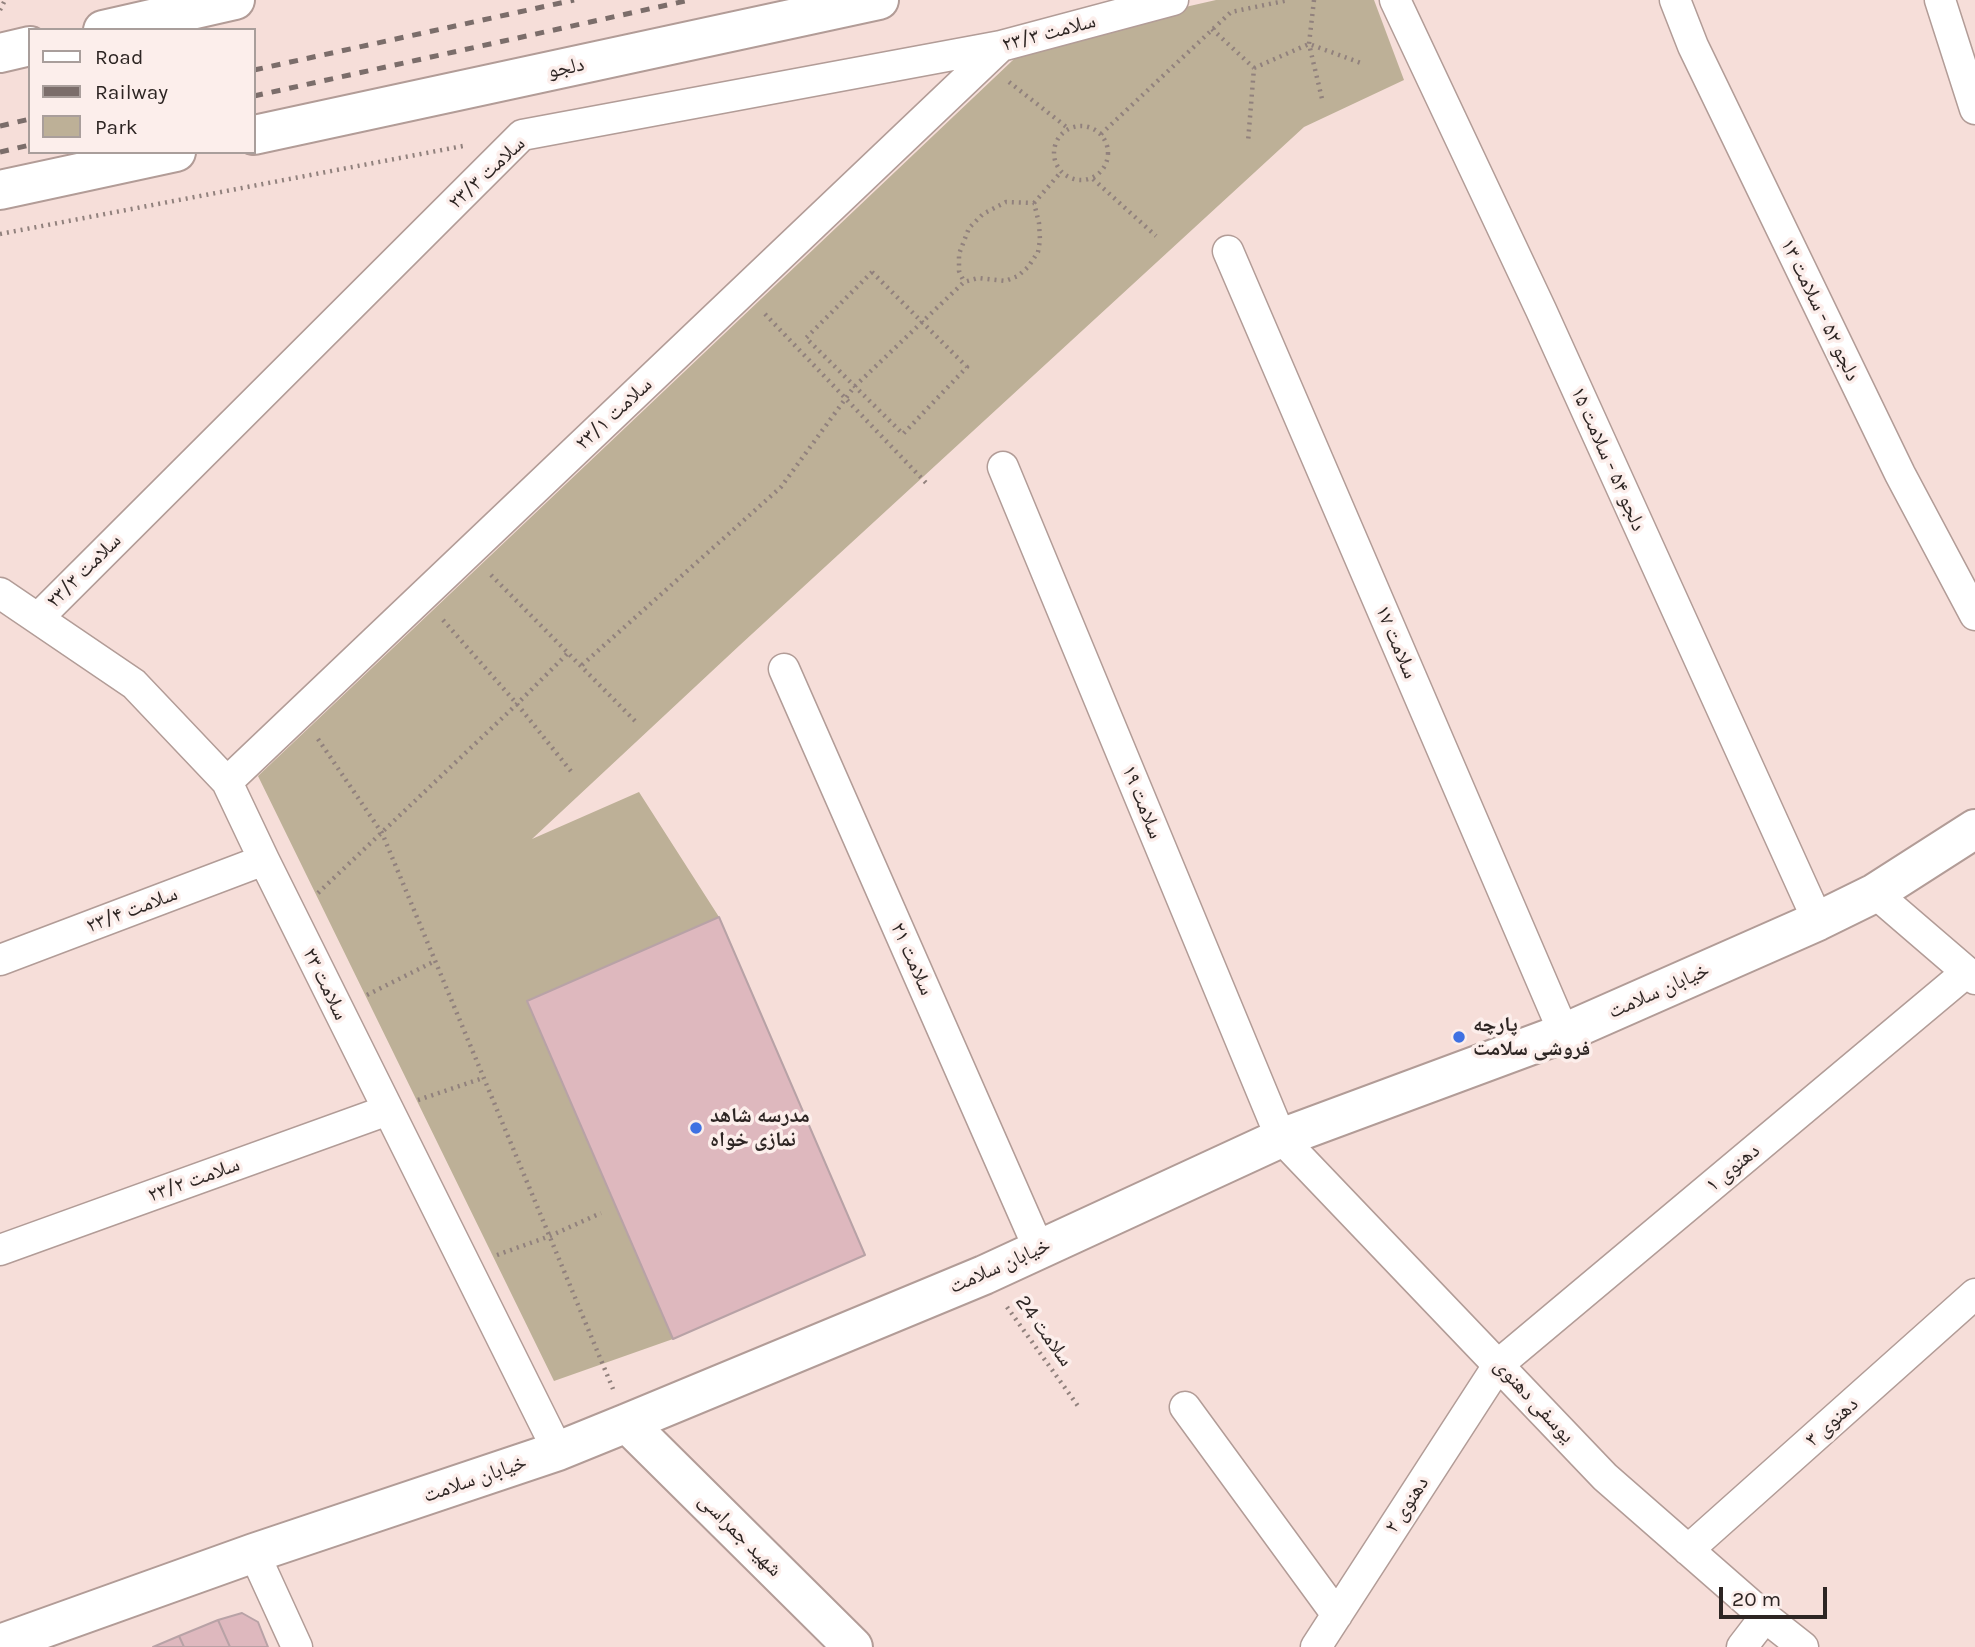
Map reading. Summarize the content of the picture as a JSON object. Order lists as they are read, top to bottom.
{
  "streets": {
    "street": [
      "سلامت ۲۳/۳",
      "دلجو",
      "دلجو ۵۲ - سلامت ۱۳",
      "سلامت ۲۳/۱",
      "دلجو ۵۴ - سلامت ۱۵",
      "سلامت ۱۷",
      "سلامت ۱۹",
      "سلامت ۲۳/۴",
      "سلامت ۲۱",
      "سلامت ۲۳",
      "خیابان سلامت",
      "دهنوی ۱",
      "سلامت ۲۳/۲",
      "یوسفی دهنوی",
      "دهنوی ۳",
      "دهنوی ۲",
      "شهید جمراسی"
    ],
    "path": ["سلامت 24"]
  },
  "crossings": [
    ["سلامت ۲۳/۳", "سلامت ۲۳/۱"],
    ["سلامت ۲۳/۳", "سلامت ۲۳"],
    ["سلامت ۲۳/۱", "سلامت ۲۳"],
    ["دلجو ۵۴ - سلامت ۱۵", "خیابان سلامت"],
    ["سلامت ۱۷", "خیابان سلامت"],
    ["سلامت ۱۹", "خیابان سلامت"],
    ["سلامت ۱۹", "یوسفی دهنوی"],
    ["سلامت ۲۳/۴", "سلامت ۲۳"],
    ["سلامت ۲۱", "خیابان سلامت"],
    ["سلامت ۲۳", "خیابان سلامت"],
    ["سلامت ۲۳", "سلامت ۲۳/۲"],
    ["خیابان سلامت", "سلامت 24"],
    ["خیابان سلامت", "یوسفی دهنوی"],
    ["خیابان سلامت", "شهید جمراسی"],
    ["دهنوی ۱", "یوسفی دهنوی"],
    ["دهنوی ۱", "دهنوی ۲"],
    ["یوسفی دهنوی", "دهنوی ۳"],
    ["یوسفی دهنوی", "دهنوی ۲"]
  ],
  "places": ["پارچه فروشی سلامت", "مدرسه شاهد نمازی خواه"],
  "legend": ["Road", "Railway", "Park"],
  "scale_bar": "20 m"
}
